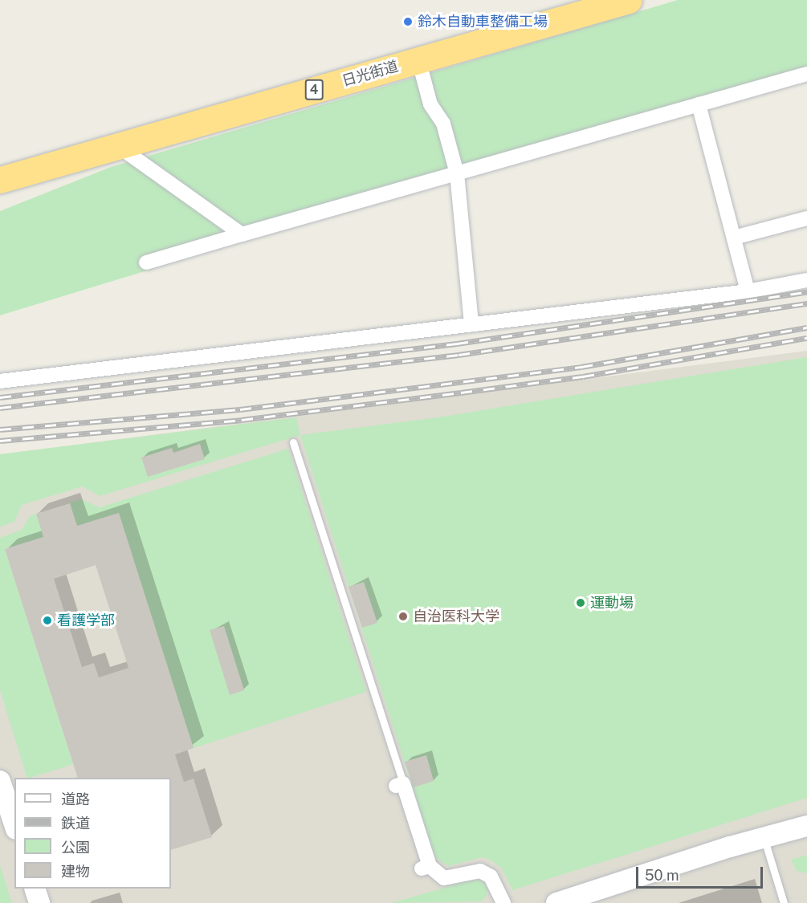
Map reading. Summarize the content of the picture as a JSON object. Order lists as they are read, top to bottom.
{
  "streets": {
    "highway": ["日光街道", "4"]
  },
  "places": [
    "鈴木自動車整備工場",
    "運動場",
    "自治医科大学",
    "看護学部"
  ],
  "legend": [
    "道路",
    "鉄道",
    "公園",
    "建物"
  ],
  "scale_bar": "50 m"
}
